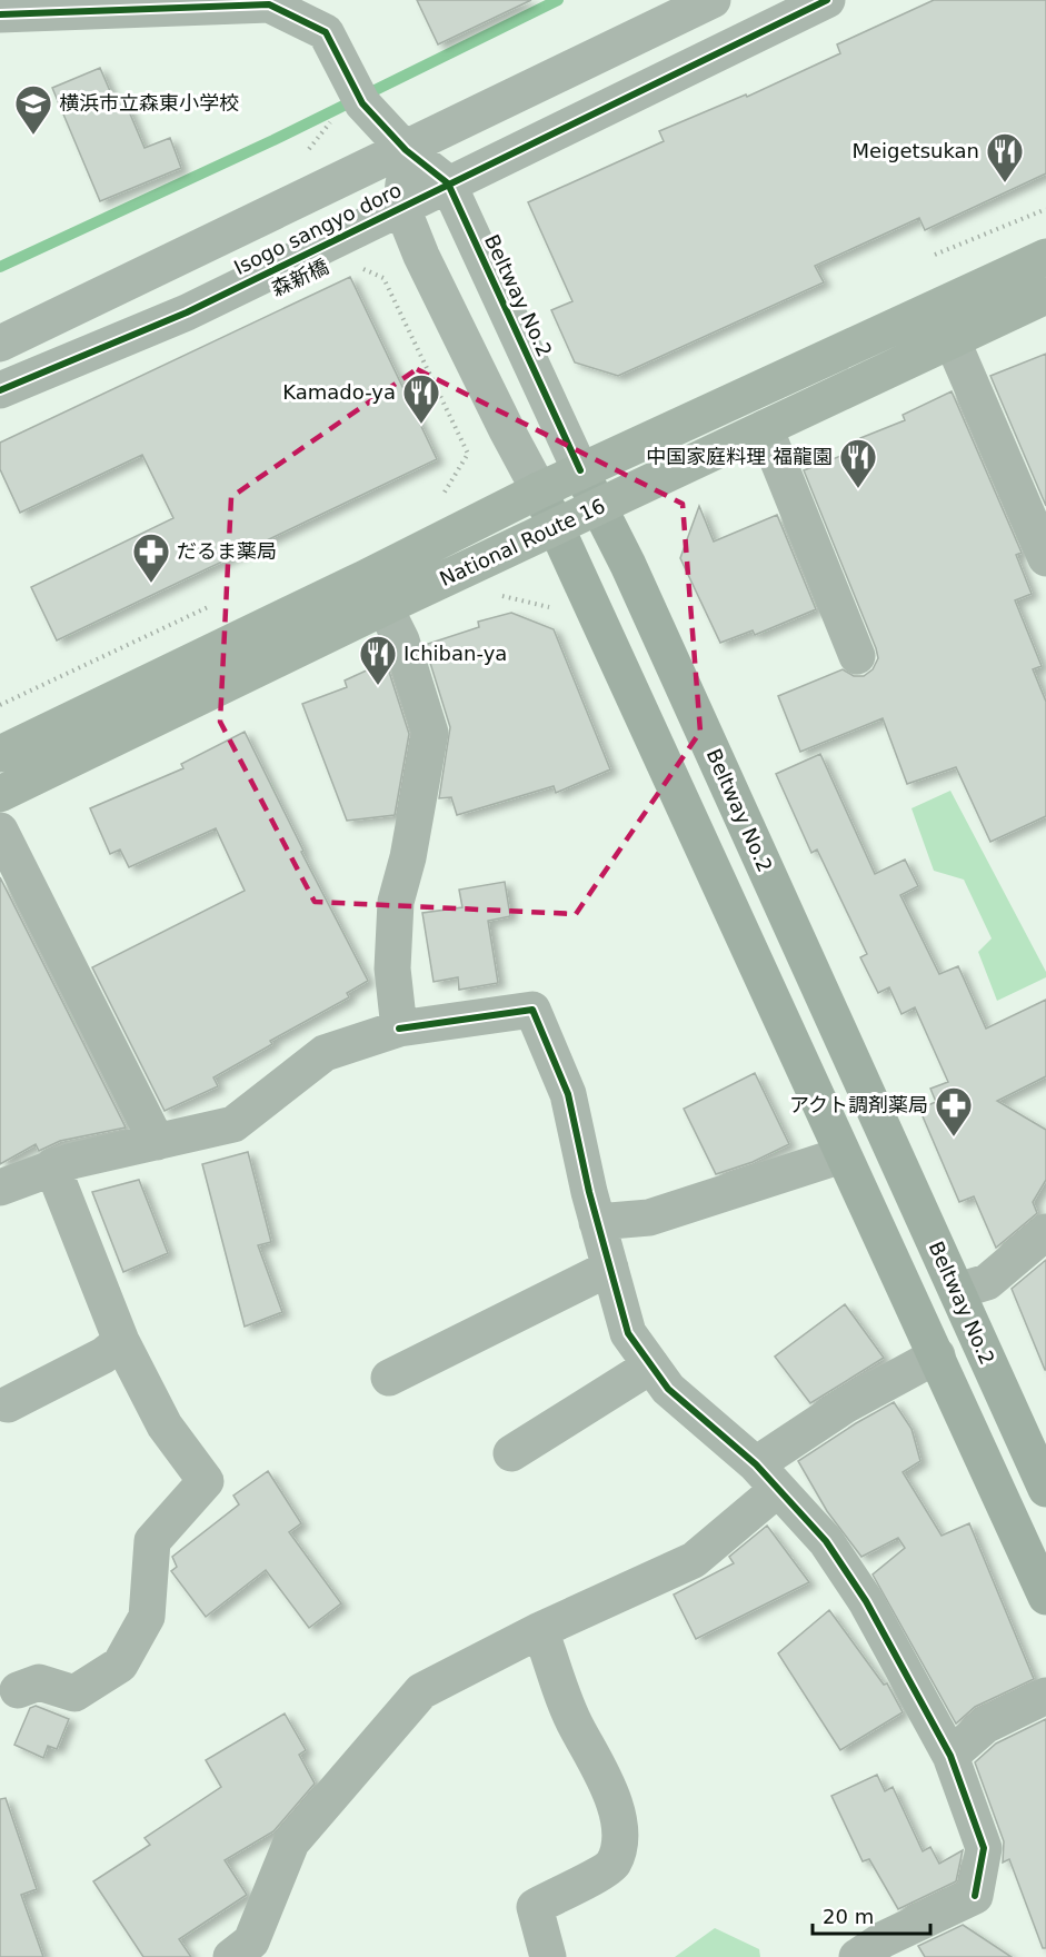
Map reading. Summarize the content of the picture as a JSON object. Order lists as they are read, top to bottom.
{
  "streets": {
    "highway": ["National Route 16"],
    "main road": ["Beltway No.2"],
    "street": ["Isogo sangyo doro"],
    "cycle path": ["森新橋"]
  },
  "crossings": [
    ["Isogo sangyo doro", "Beltway No.2"],
    ["Beltway No.2", "National Route 16"]
  ],
  "places": {
    "school or university": ["横浜市立森東小学校"],
    "restaurant": [
      "Meigetsukan",
      "Kamado-ya",
      "中国家庭料理 福龍園",
      "Ichiban-ya"
    ],
    "pharmacy": ["だるま薬局", "アクト調剤薬局"]
  },
  "scale_bar": "20 m"
}
